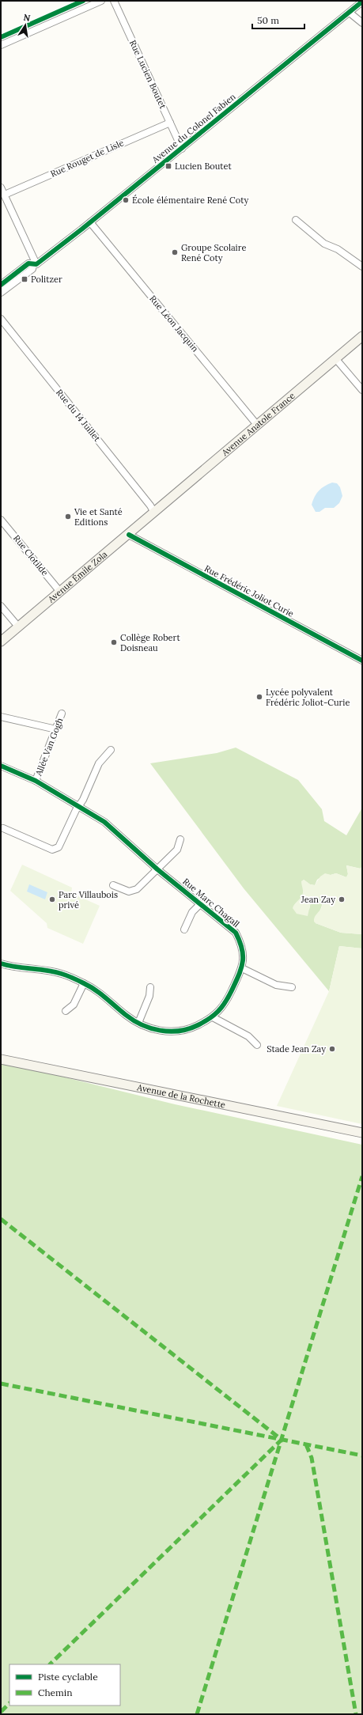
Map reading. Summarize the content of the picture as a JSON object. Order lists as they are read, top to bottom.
{
  "streets": {
    "main road": ["Avenue Anatole France", "Avenue Émile Zola", "Avenue de la Rochette"],
    "street": [
      "Rue Lucien Boutet",
      "Avenue du Colonel Fabien",
      "Rue Rouget de Lisle",
      "Rue Léon Jacquin",
      "Rue du 14 Juillet",
      "Rue Clotilde",
      "Rue Frédéric Joliot Curie",
      "Allée Van Gogh",
      "Rue Marc Chagall"
    ]
  },
  "crossings": [
    ["Rue Lucien Boutet", "Avenue du Colonel Fabien"],
    ["Rue Lucien Boutet", "Rue Rouget de Lisle"],
    ["Avenue du Colonel Fabien", "Rue Léon Jacquin"],
    ["Rue Léon Jacquin", "Avenue Anatole France"],
    ["Rue du 14 Juillet", "Avenue Anatole France"],
    ["Rue du 14 Juillet", "Avenue Émile Zola"],
    ["Avenue Anatole France", "Avenue Émile Zola"],
    ["Rue Clotilde", "Avenue Émile Zola"],
    ["Avenue Émile Zola", "Rue Frédéric Joliot Curie"],
    ["Allée Van Gogh", "Rue Marc Chagall"]
  ],
  "places": {
    "transit": ["Lucien Boutet", "Politzer"],
    "other": [
      "École élémentaire René Coty",
      "Groupe Scolaire René Coty",
      "Vie et Santé Editions",
      "Collège Robert Doisneau",
      "Lycée polyvalent Frédéric Joliot-Curie",
      "Parc Villaubois privé",
      "Jean Zay",
      "Stade Jean Zay"
    ]
  },
  "legend": ["Piste cyclable", "Chemin"],
  "scale_bar": "50 m",
  "north": "top"
}
